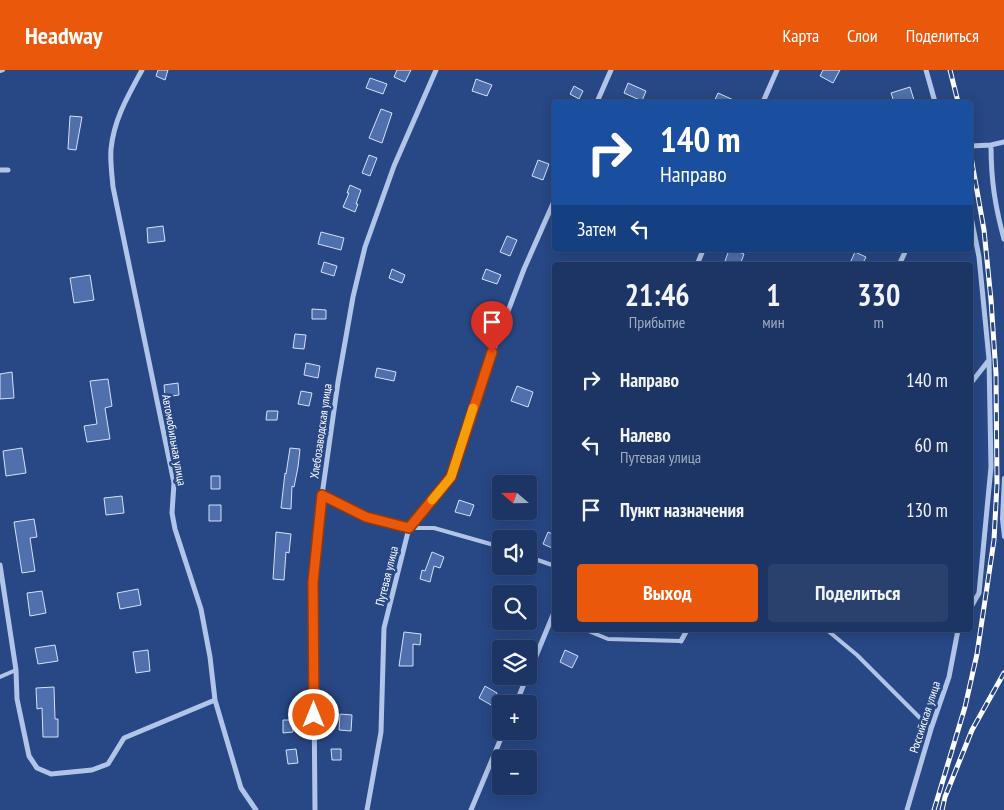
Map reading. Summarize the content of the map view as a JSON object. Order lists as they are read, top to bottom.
{
  "streets": {
    "street": [
      "Хлебозаводская улица",
      "Автомобильная улица",
      "Путевая улица",
      "Российская улица"
    ]
  },
  "north": "left",
  "page": {
    "header": "Headway",
    "nav": ["Карта", "Слои", "Поделиться"],
    "turn": ["140 m", "Направо"],
    "then": "Затем",
    "eta": [
      "21:46",
      "Прибытие",
      "1",
      "мин",
      "330",
      "m"
    ],
    "list": [
      {
        "name": "Направо",
        "value": "140 m"
      },
      {
        "name": "Налево",
        "note": "Путевая улица",
        "value": "60 m"
      },
      {
        "name": "Пункт назначения",
        "value": "130 m"
      }
    ],
    "map_buttons": ["+", "−"],
    "buttons": ["Выход", "Поделиться"]
  }
}
